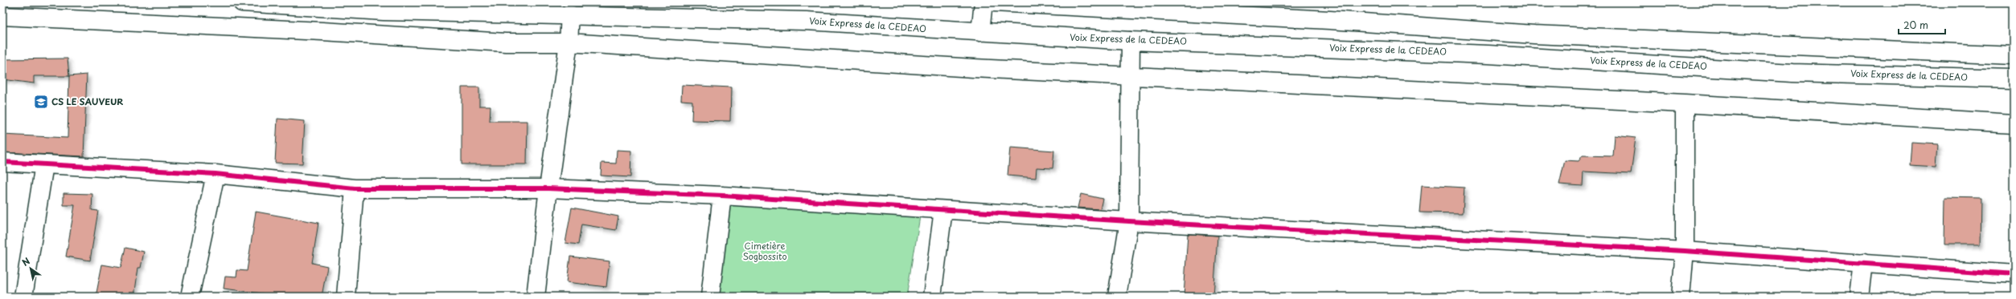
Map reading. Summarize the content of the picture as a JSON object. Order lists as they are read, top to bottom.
{
  "streets": {
    "street": ["Voix Express de la CEDEAO"]
  },
  "parks": ["Cimetière Sogbossito"],
  "places": {
    "school or university": ["CS LE SAUVEUR"]
  },
  "scale_bar": "20 m",
  "north": "top left"
}
